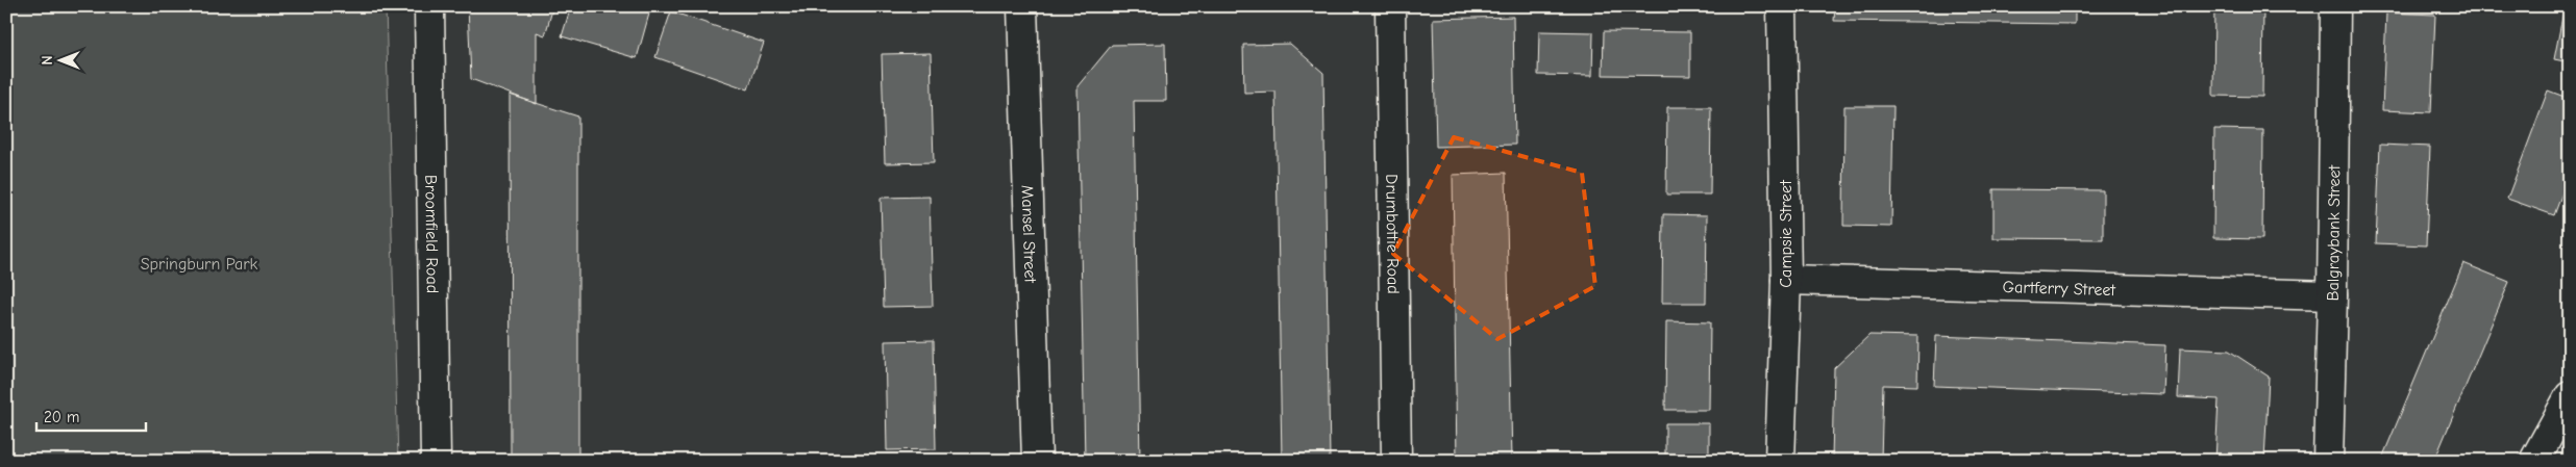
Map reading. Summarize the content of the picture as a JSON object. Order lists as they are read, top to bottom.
{
  "streets": {
    "street": [
      "Broomfield Road",
      "Mansel Street",
      "Drumbottie Road",
      "Campsie Street",
      "Balgraybank Street",
      "Gartferry Street"
    ]
  },
  "crossings": [
    ["Campsie Street", "Gartferry Street"],
    ["Balgraybank Street", "Gartferry Street"]
  ],
  "parks": ["Springburn Park"],
  "scale_bar": "20 m",
  "north": "left"
}
